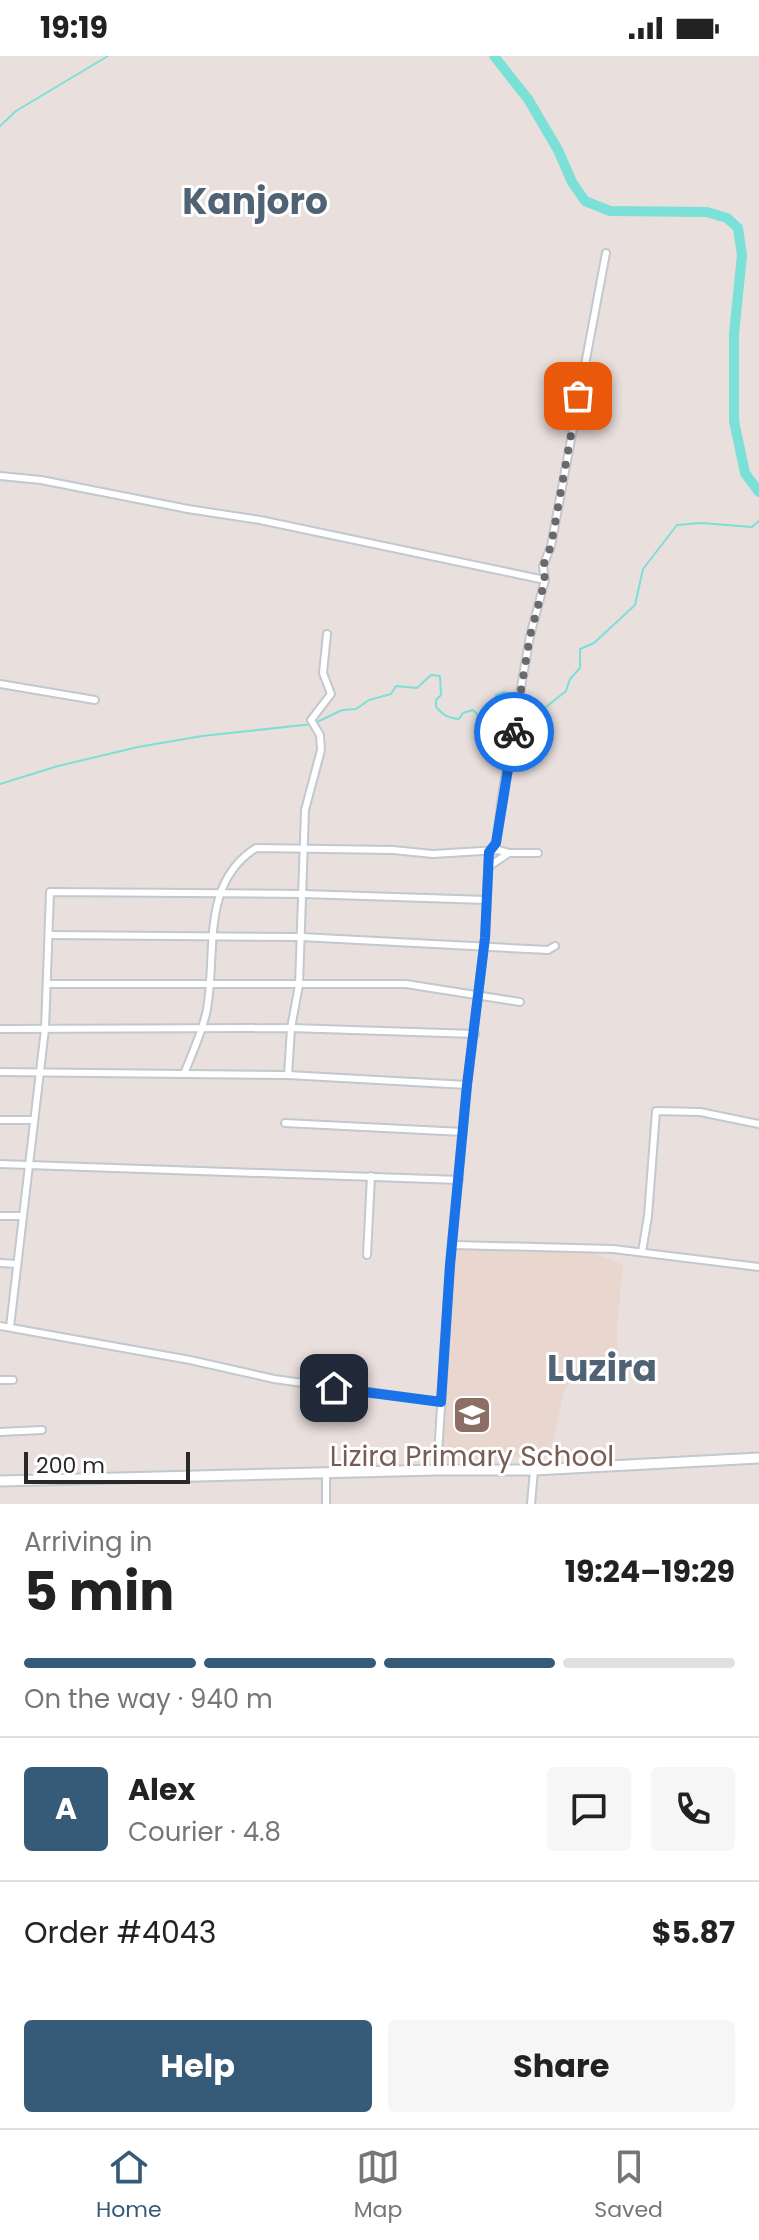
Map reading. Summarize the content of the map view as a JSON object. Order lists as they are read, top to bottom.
{
  "districts": ["Kanjoro", "Luzira"],
  "places": {
    "school or university": ["Lizira Primary School"]
  },
  "scale_bar": "200 m",
  "page": {
    "status": "19:19",
    "scale": "200 m",
    "heading": ["5 min", "Arriving in", "19:24–19:29"],
    "panel": [
      "Alex",
      "Courier · 4.8",
      "Order #4043",
      "$5.87"
    ],
    "bar": "On the way · 940 m",
    "round": "A",
    "buttons": ["Help", "Share"],
    "tabs": ["Home", "Map", "Saved"]
  }
}
